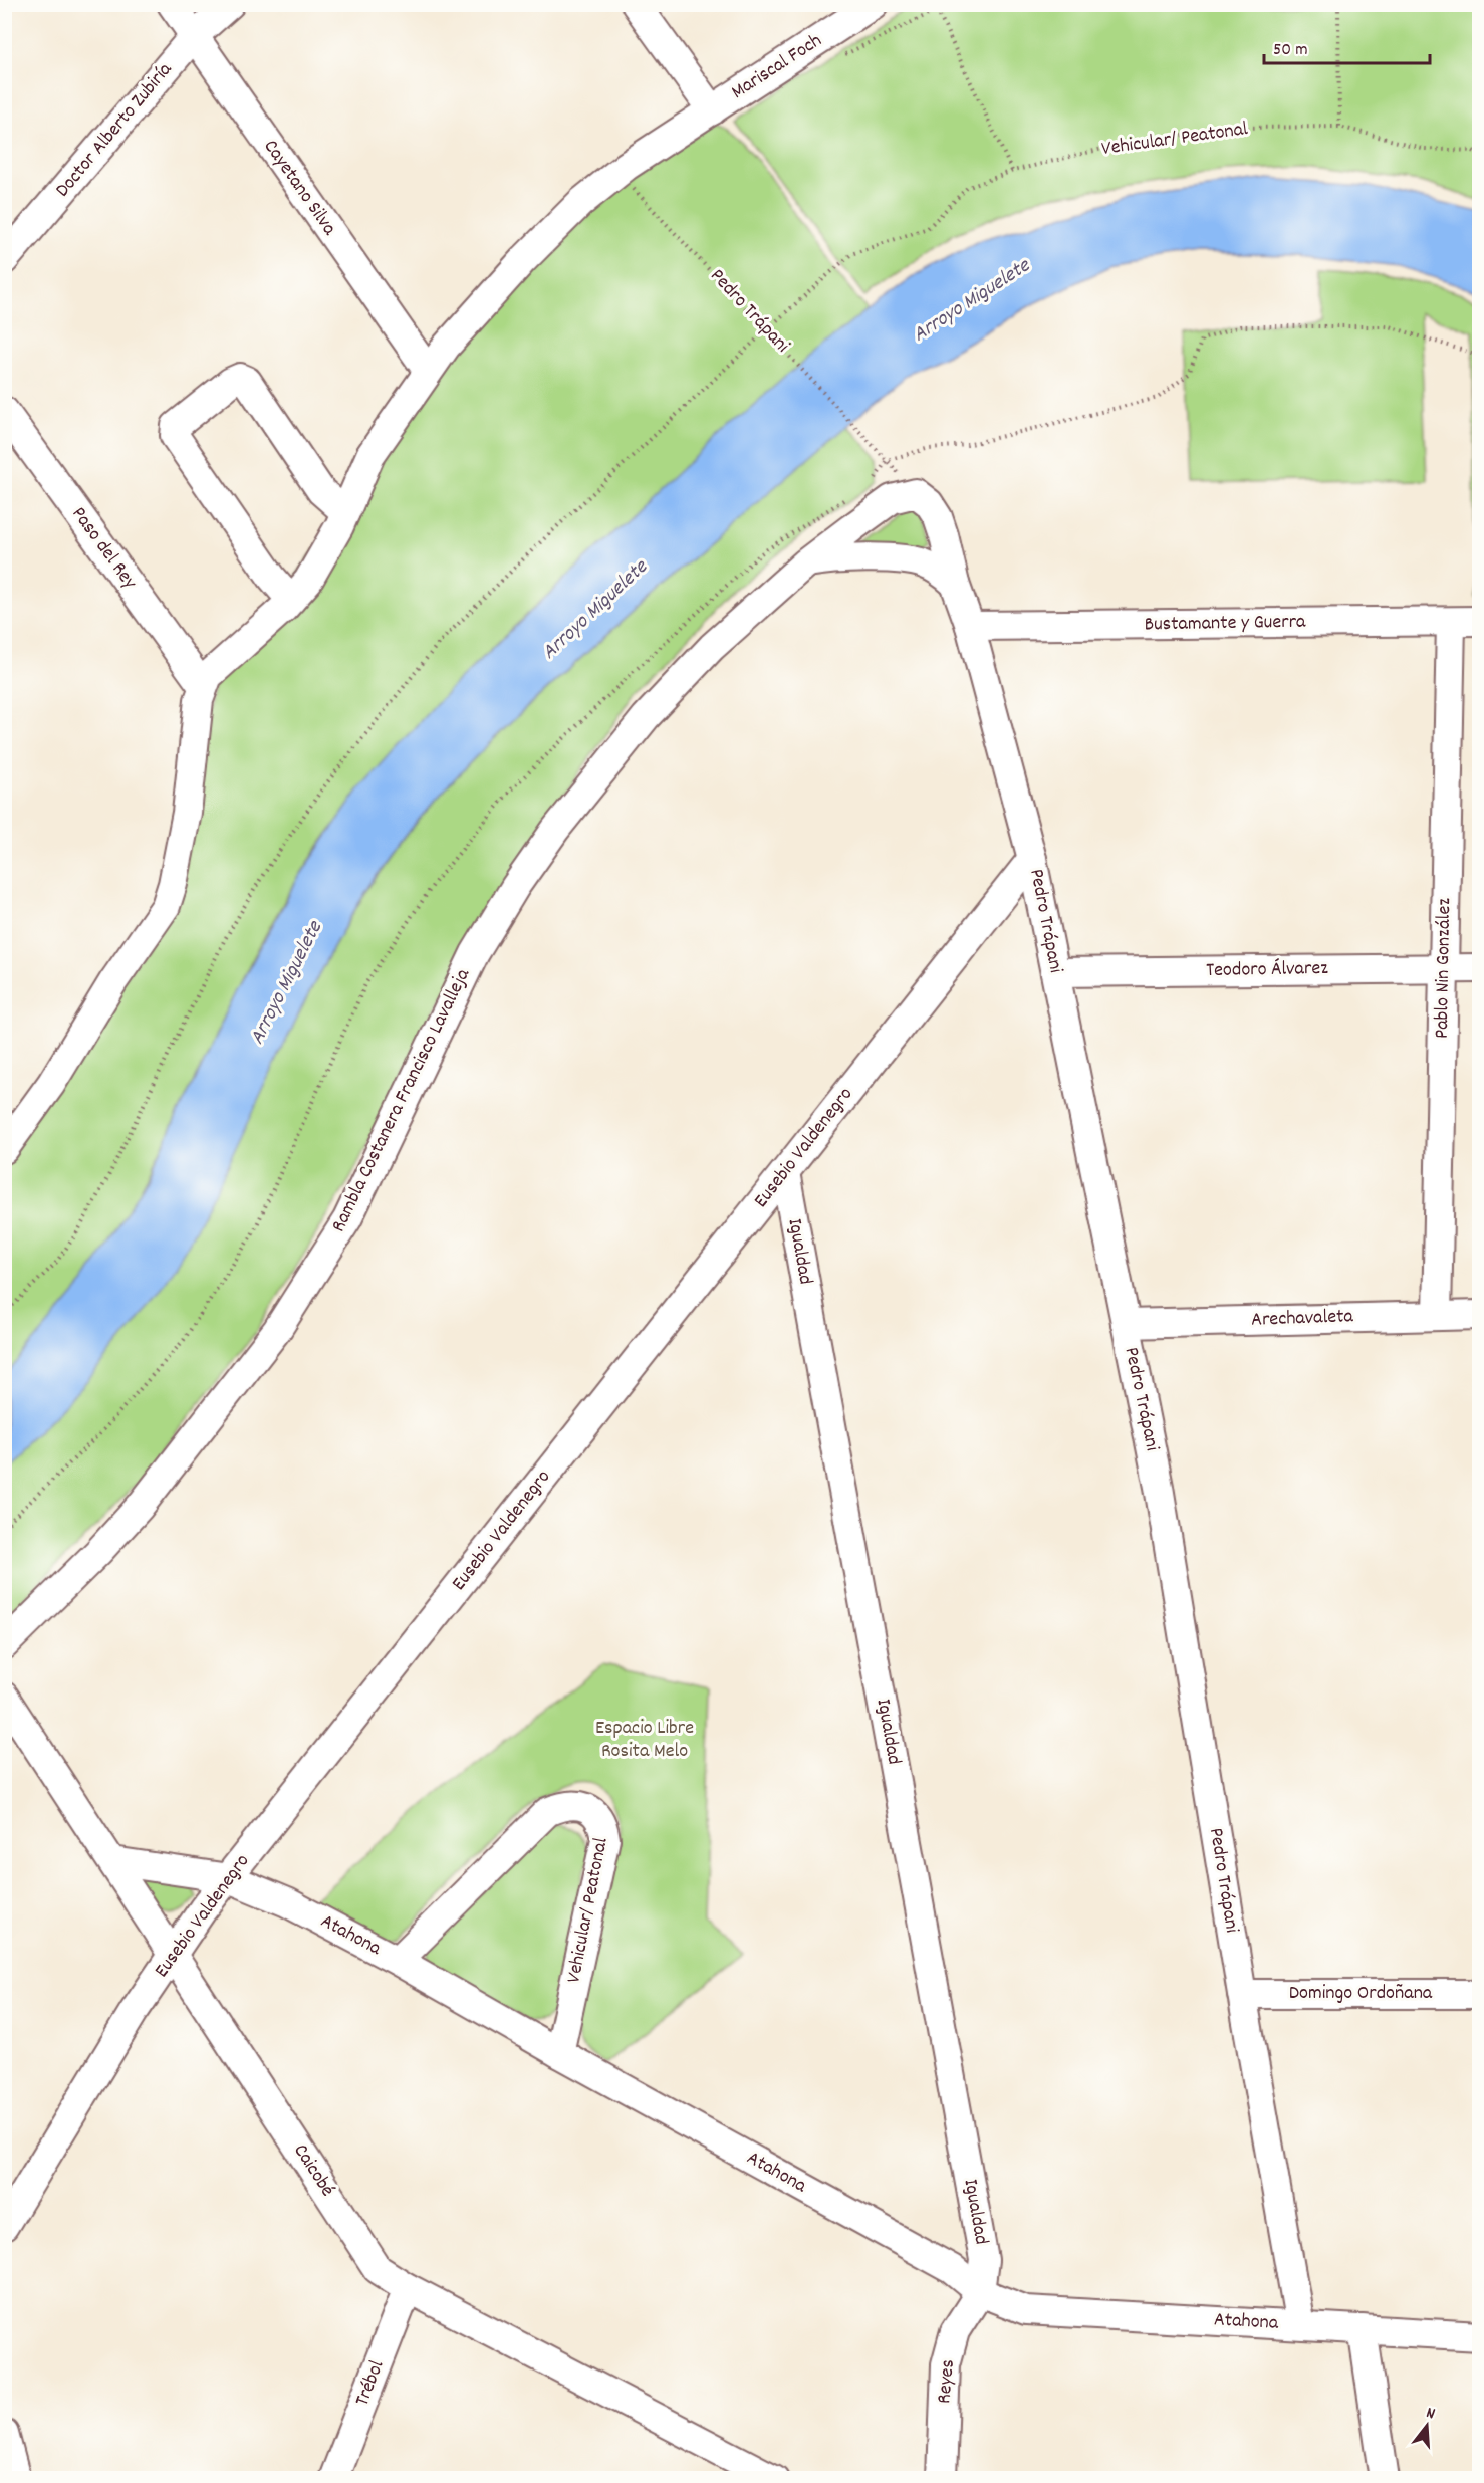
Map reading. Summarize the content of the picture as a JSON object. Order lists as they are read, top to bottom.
{
  "streets": {
    "street": [
      "Mariscal Foch",
      "Doctor Alberto Zubiría",
      "Vehicular/ Peatonal",
      "Cayetano Silva",
      "Pedro Trápani",
      "Paso del Rey",
      "Bustamante y Guerra",
      "Pablo Nin González",
      "Teodoro Álvarez",
      "Rambla Costanera Francisco Lavalleja",
      "Eusebio Valdenegro",
      "Igualdad",
      "Arechavaleta",
      "Atahona",
      "Domingo Ordoñana",
      "Caicobé",
      "Reyes",
      "Trébol"
    ]
  },
  "crossings": [
    ["Mariscal Foch", "Cayetano Silva"],
    ["Mariscal Foch", "Pedro Trápani"],
    ["Mariscal Foch", "Paso del Rey"],
    ["Doctor Alberto Zubiría", "Cayetano Silva"],
    ["Vehicular/ Peatonal", "Pedro Trápani"],
    ["Vehicular/ Peatonal", "Atahona"],
    ["Pedro Trápani", "Bustamante y Guerra"],
    ["Pedro Trápani", "Teodoro Álvarez"],
    ["Pedro Trápani", "Rambla Costanera Francisco Lavalleja"],
    ["Pedro Trápani", "Eusebio Valdenegro"],
    ["Pedro Trápani", "Arechavaleta"],
    ["Pedro Trápani", "Atahona"],
    ["Pedro Trápani", "Domingo Ordoñana"],
    ["Bustamante y Guerra", "Pablo Nin González"],
    ["Pablo Nin González", "Teodoro Álvarez"],
    ["Pablo Nin González", "Arechavaleta"],
    ["Eusebio Valdenegro", "Igualdad"],
    ["Eusebio Valdenegro", "Atahona"],
    ["Eusebio Valdenegro", "Caicobé"],
    ["Igualdad", "Atahona"],
    ["Igualdad", "Reyes"],
    ["Atahona", "Caicobé"],
    ["Atahona", "Reyes"],
    ["Caicobé", "Trébol"]
  ],
  "water": ["Arroyo Miguelete"],
  "parks": ["Espacio Libre Rosita Melo"],
  "scale_bar": "50 m",
  "north": "top"
}
